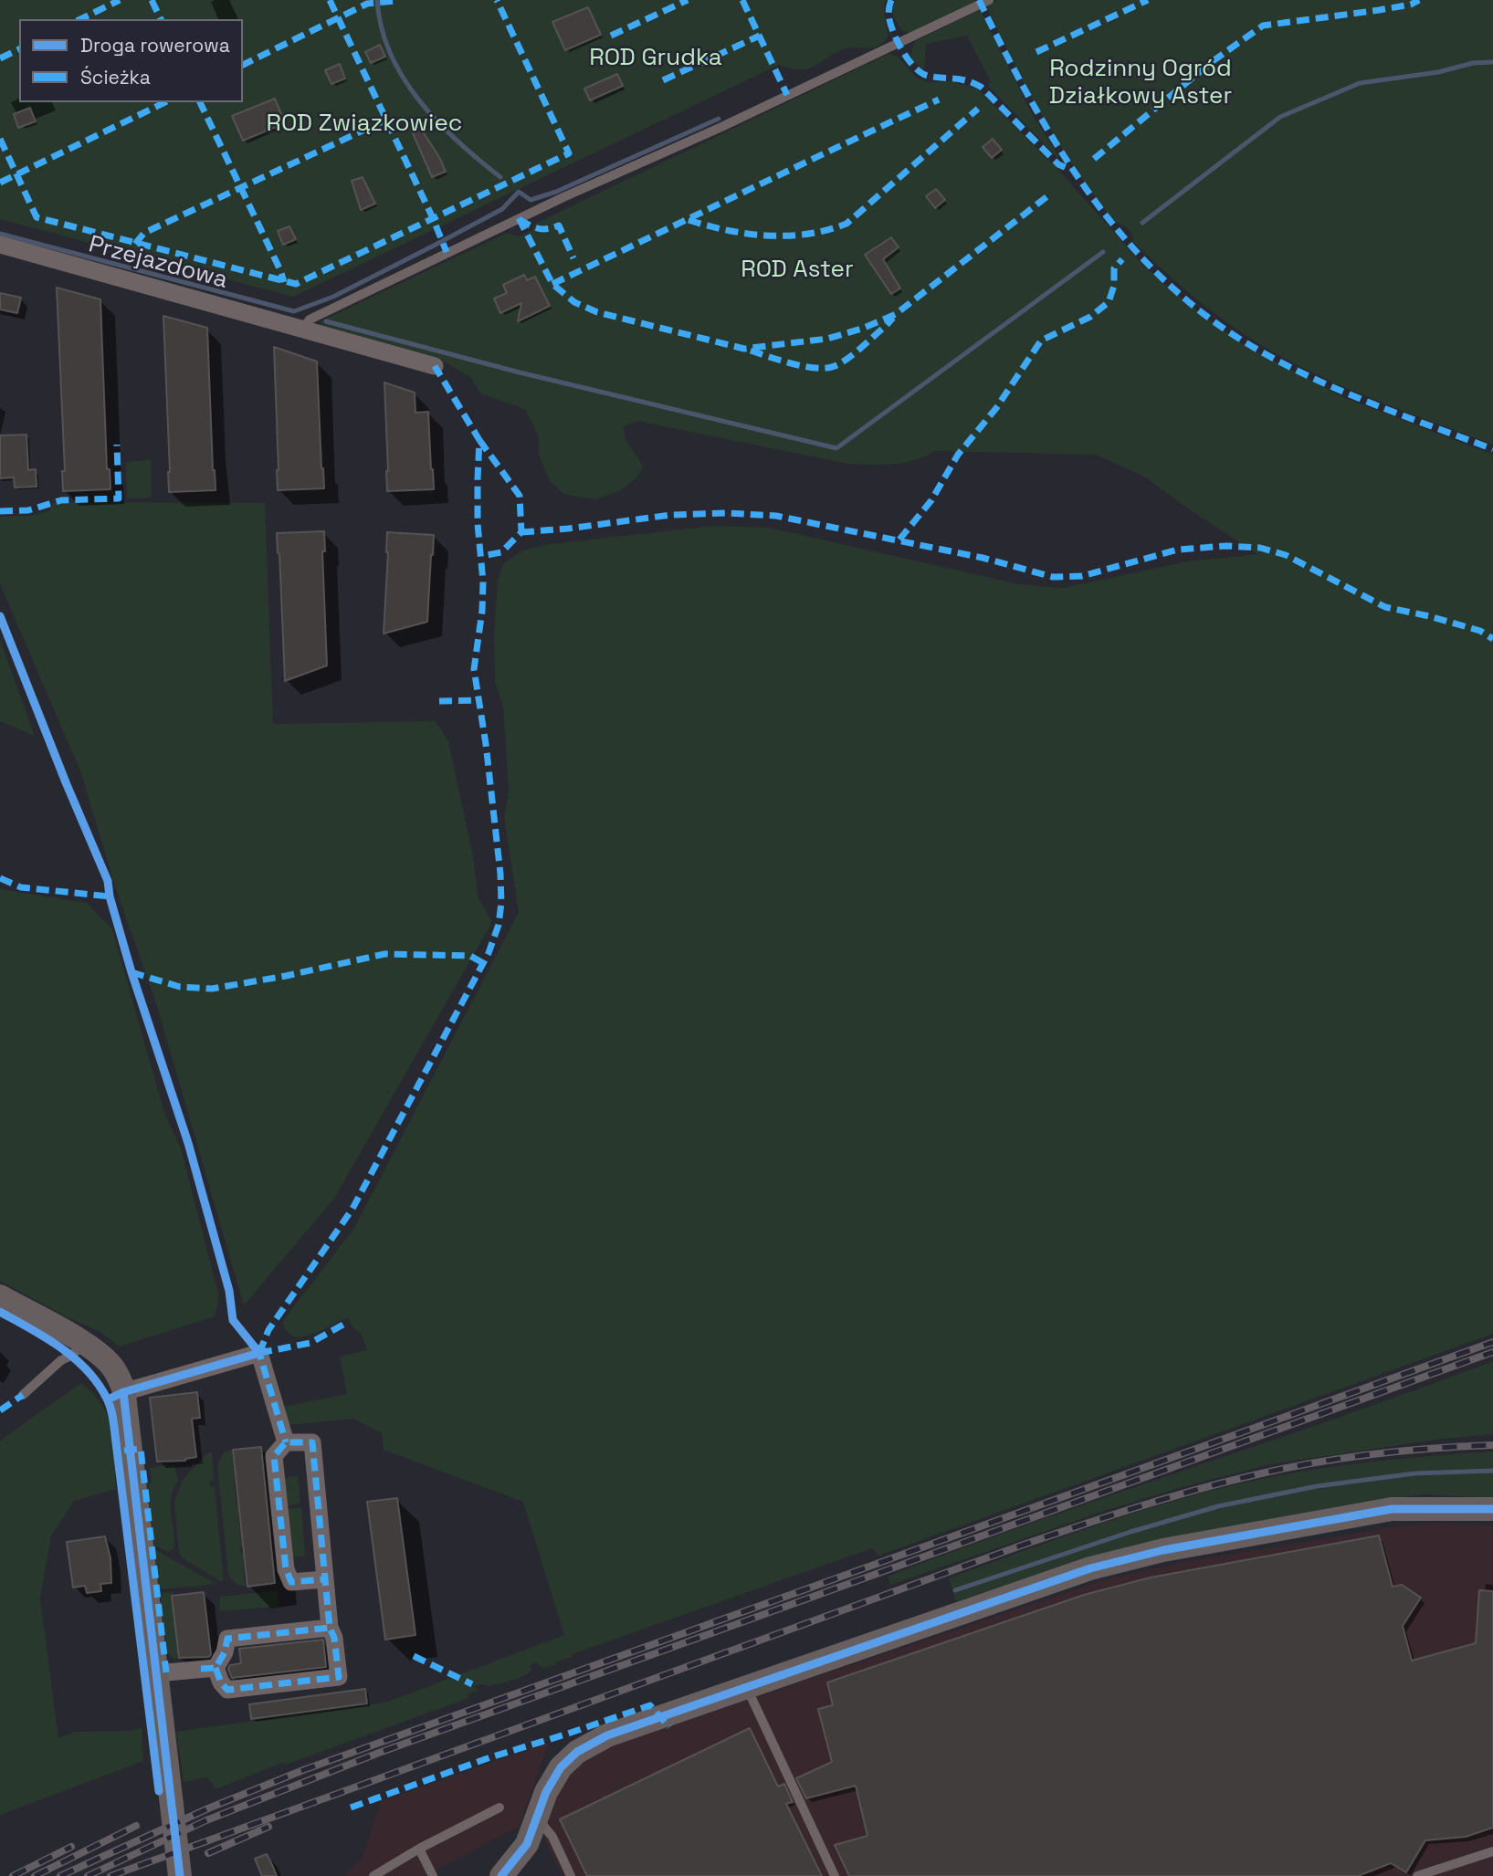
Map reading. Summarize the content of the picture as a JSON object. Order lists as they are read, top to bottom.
{
  "streets": {
    "street": ["Przejazdowa"]
  },
  "parks": [
    "ROD Grudka",
    "Rodzinny Ogród Działkowy Aster",
    "ROD Związkowiec",
    "ROD Aster"
  ],
  "legend": ["Droga rowerowa", "Ścieżka"]
}
